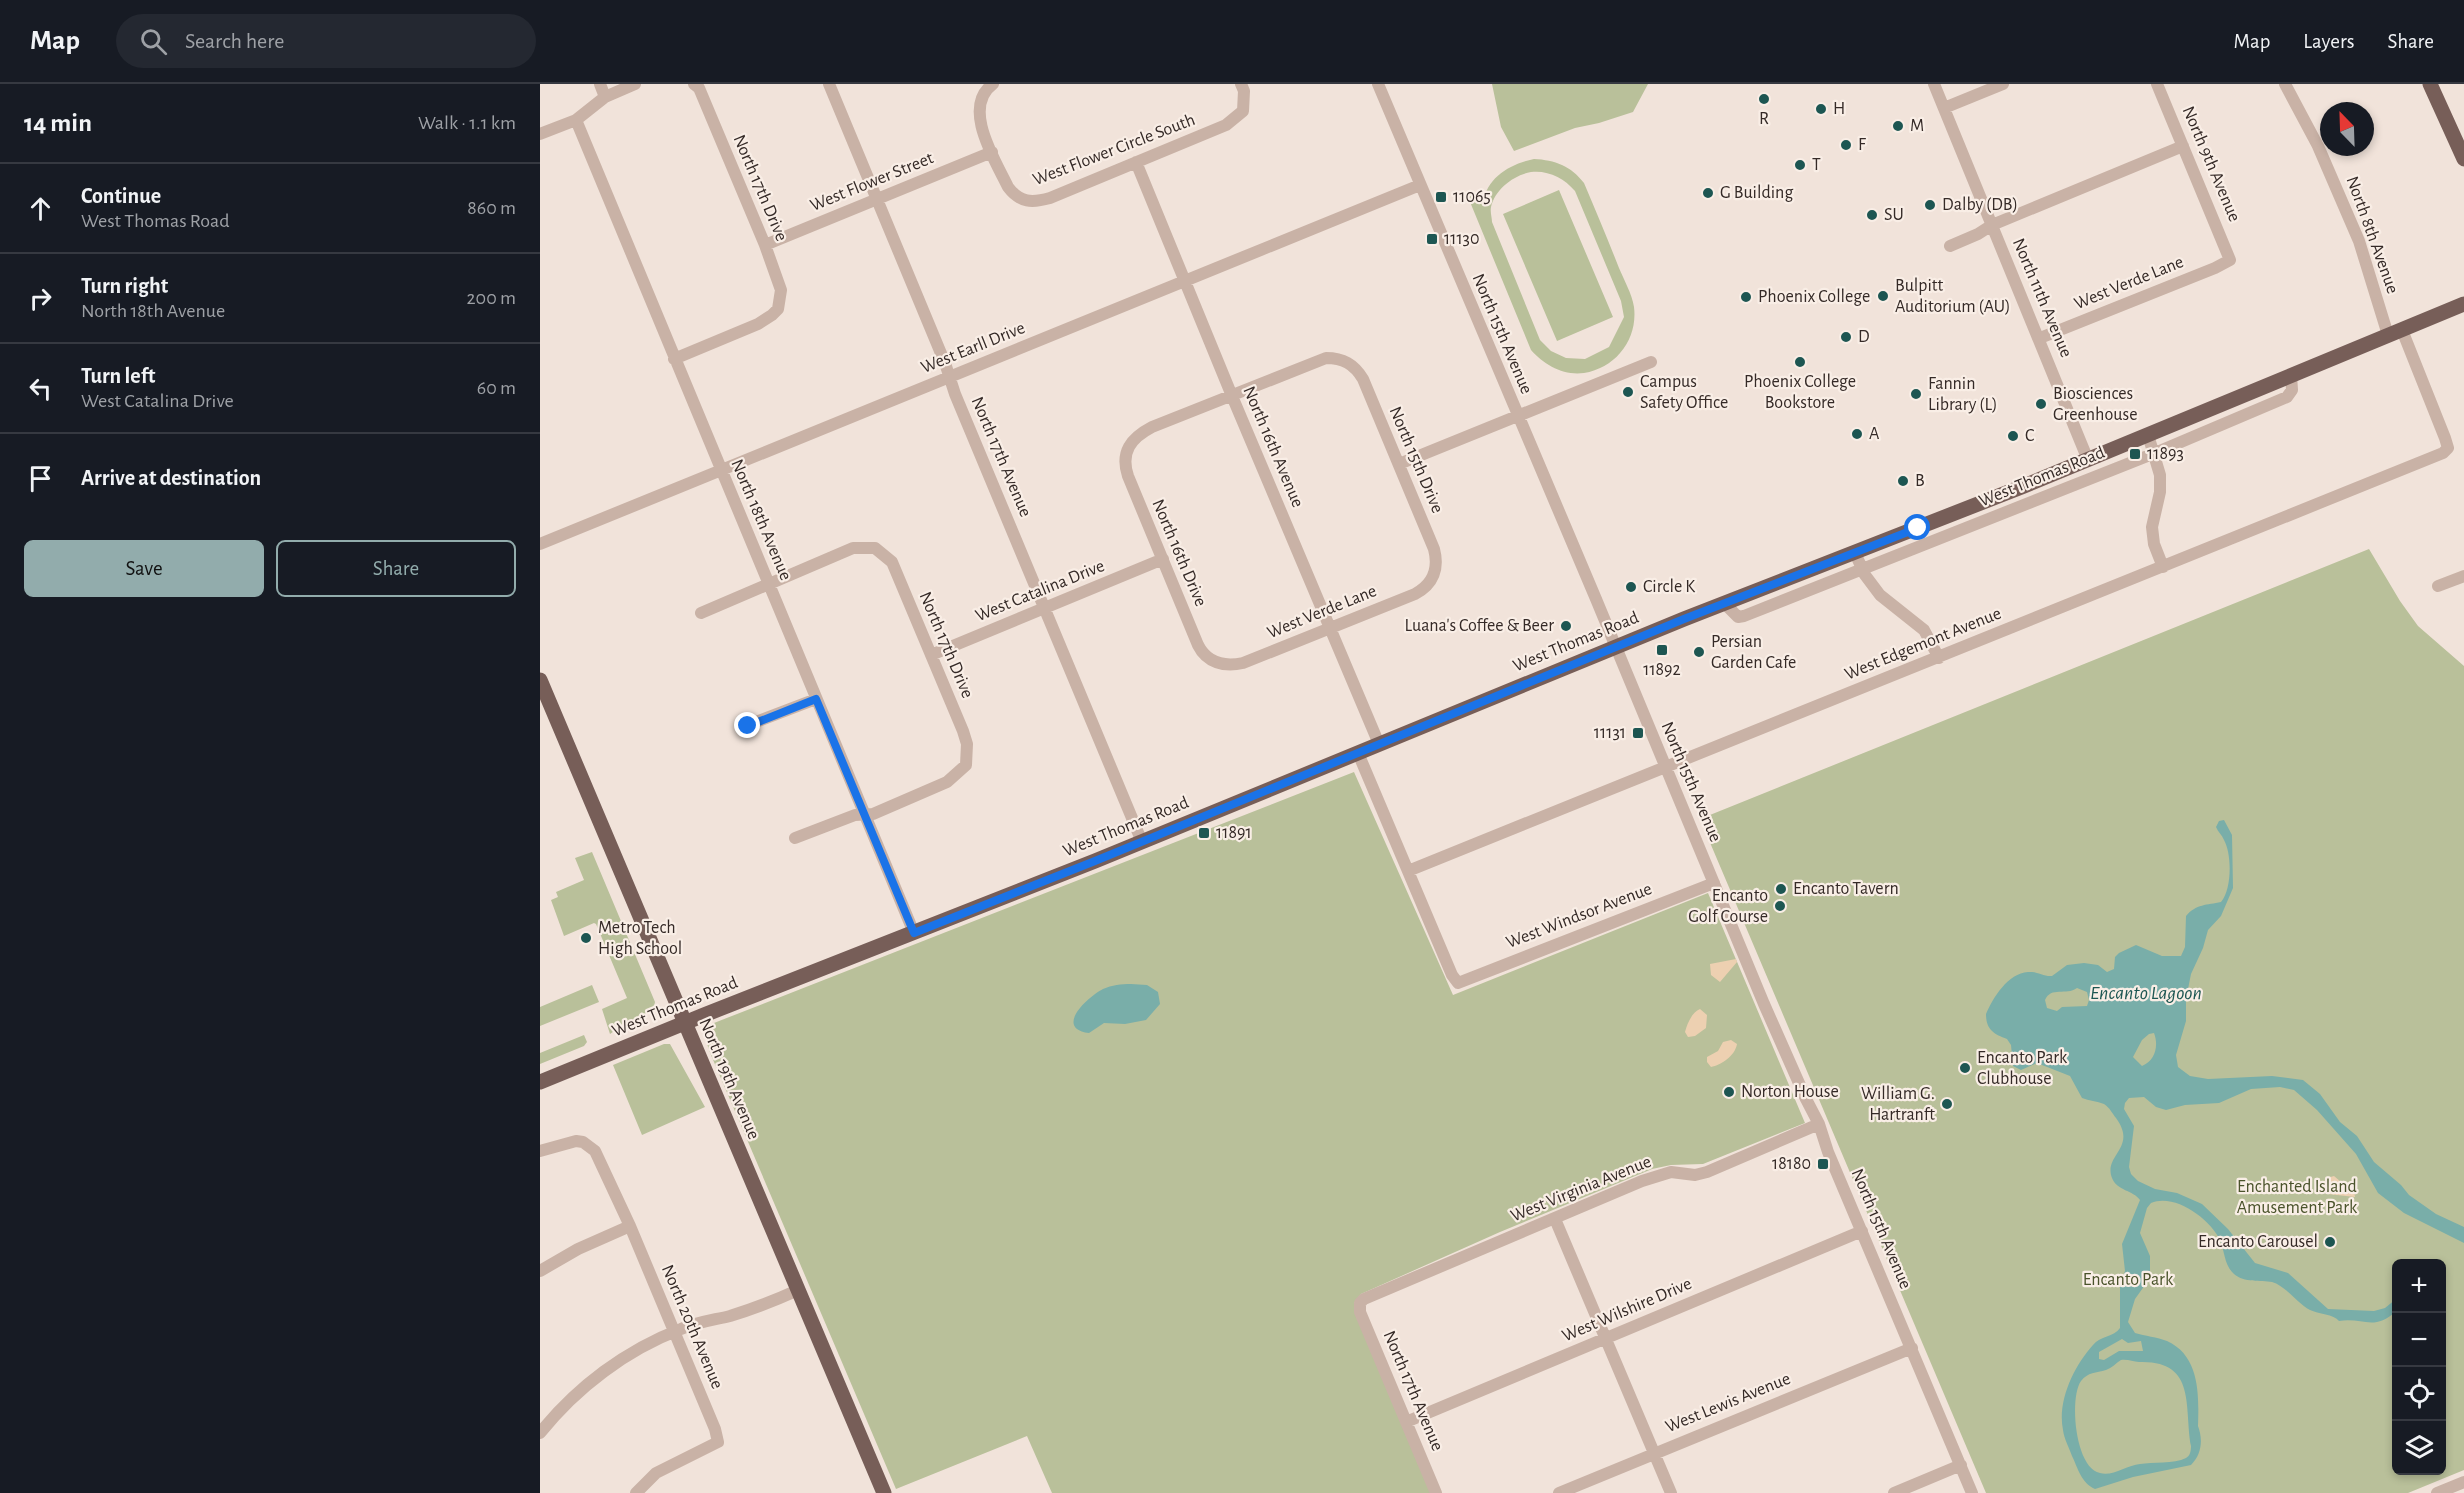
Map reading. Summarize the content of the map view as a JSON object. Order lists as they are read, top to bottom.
{
  "streets": {
    "main road": ["West Thomas Road", "North 19th Avenue"],
    "street": [
      "West Flower Circle South",
      "North 9th Avenue",
      "West Flower Street",
      "North 17th Drive",
      "North 8th Avenue",
      "West Verde Lane",
      "North 11th Avenue",
      "North 15th Avenue",
      "West Earll Drive",
      "North 16th Avenue",
      "North 17th Avenue",
      "North 15th Drive",
      "North 18th Avenue",
      "North 16th Drive",
      "West Catalina Drive",
      "West Edgemont Avenue",
      "West Windsor Avenue",
      "West Virginia Avenue",
      "West Wilshire Drive",
      "North 20th Avenue",
      "West Lewis Avenue"
    ]
  },
  "crossings": [
    ["West Flower Circle South", "West Flower Street"],
    ["West Flower Circle South", "North 16th Avenue"],
    ["North 9th Avenue", "West Verde Lane"],
    ["West Flower Street", "North 17th Drive"],
    ["West Flower Street", "North 17th Avenue"],
    ["North 17th Drive", "North 18th Avenue"],
    ["North 17th Drive", "West Catalina Drive"],
    ["North 8th Avenue", "West Thomas Road"],
    ["North 8th Avenue", "West Edgemont Avenue"],
    ["West Verde Lane", "North 11th Avenue"],
    ["West Verde Lane", "North 16th Avenue"],
    ["West Verde Lane", "North 15th Drive"],
    ["West Verde Lane", "North 16th Drive"],
    ["North 11th Avenue", "West Thomas Road"],
    ["North 15th Avenue", "West Earll Drive"],
    ["North 15th Avenue", "West Thomas Road"],
    ["North 15th Avenue", "West Edgemont Avenue"],
    ["North 15th Avenue", "West Windsor Avenue"],
    ["North 15th Avenue", "West Virginia Avenue"],
    ["North 15th Avenue", "West Wilshire Drive"],
    ["North 15th Avenue", "West Lewis Avenue"],
    ["West Earll Drive", "North 16th Avenue"],
    ["West Earll Drive", "North 17th Avenue"],
    ["West Earll Drive", "North 18th Avenue"],
    ["North 16th Avenue", "North 15th Drive"],
    ["North 16th Avenue", "West Thomas Road"],
    ["North 16th Avenue", "North 16th Drive"],
    ["North 17th Avenue", "West Thomas Road"],
    ["North 17th Avenue", "West Catalina Drive"],
    ["North 17th Avenue", "West Virginia Avenue"],
    ["North 17th Avenue", "West Wilshire Drive"],
    ["North 15th Drive", "North 16th Drive"],
    ["West Thomas Road", "North 18th Avenue"],
    ["West Thomas Road", "North 19th Avenue"],
    ["North 16th Drive", "West Catalina Drive"],
    ["West Edgemont Avenue", "West Windsor Avenue"]
  ],
  "water": ["Encanto Lagoon"],
  "parks": ["Enchanted Island Amusement Park", "Encanto Park"],
  "places": {
    "other": [
      "R",
      "H",
      "M",
      "F",
      "T",
      "G Building",
      "Dalby (DB)",
      "SU",
      "Bulpitt Auditorium (AU)",
      "Phoenix College",
      "D",
      "Phoenix College Bookstore",
      "Campus Safety Office",
      "Fannin Library (L)",
      "Biosciences Greenhouse",
      "A",
      "C",
      "B",
      "Circle K",
      "Luana's Coffee & Beer",
      "Persian Garden Cafe",
      "Encanto Tavern",
      "Encanto Golf Course",
      "Metro Tech High School",
      "Encanto Park Clubhouse",
      "Norton House",
      "William G. Hartranft",
      "Encanto Carousel"
    ],
    "transit": [
      "11065",
      "11130",
      "11893",
      "11892",
      "11131",
      "11891",
      "18180"
    ]
  },
  "north": "top left",
  "page": {
    "header": "Map",
    "search": "Search here",
    "nav": ["Map", "Layers", "Share"],
    "heading": ["14 min", "Walk · 1.1 km"],
    "list": [
      ["Continue", "West Thomas Road", "860 m"],
      ["Turn right", "North 18th Avenue", "200 m"],
      ["Turn left", "West Catalina Drive", "60 m"],
      "Arrive at destination"
    ],
    "buttons": ["Save", "Share"],
    "map_buttons": ["+", "−"]
  }
}
